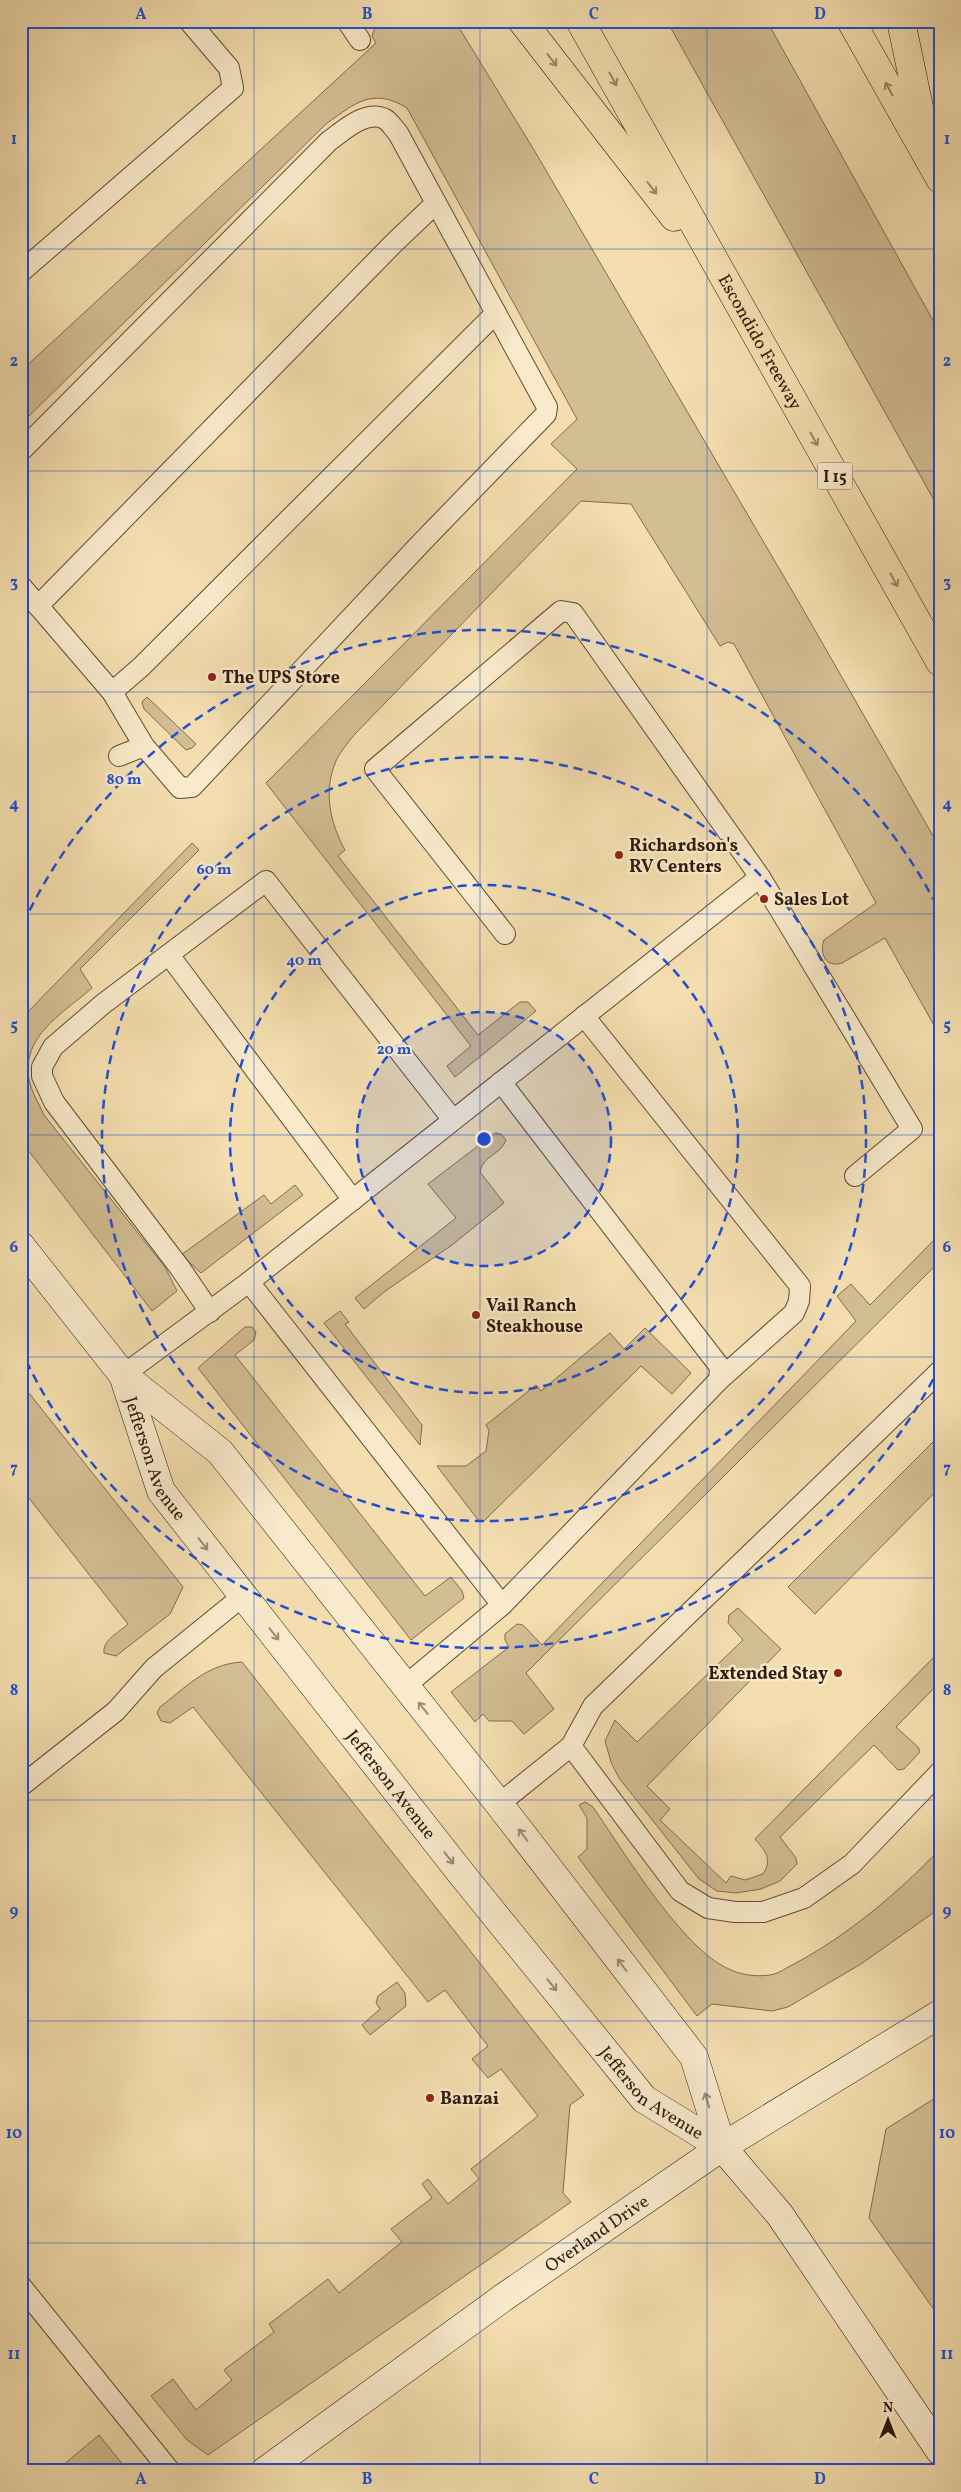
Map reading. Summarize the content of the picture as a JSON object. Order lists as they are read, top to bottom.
{
  "streets": {
    "highway": ["Escondido Freeway", "I 15"],
    "main road": ["Jefferson Avenue", "Overland Drive"]
  },
  "crossings": [
    ["Jefferson Avenue", "Overland Drive"]
  ],
  "places": [
    "The UPS Store",
    "Richardson's RV Centers",
    "Sales Lot",
    "Vail Ranch Steakhouse",
    "Extended Stay",
    "Banzai"
  ],
  "north": "top",
  "grid": {
    "columns": [
      "A",
      "B",
      "C",
      "D"
    ],
    "rows": [
      "1",
      "2",
      "3",
      "4",
      "5",
      "6",
      "7",
      "8",
      "9",
      "10",
      "11"
    ]
  },
  "rings": [
    "80 m",
    "60 m",
    "40 m",
    "20 m"
  ]
}
